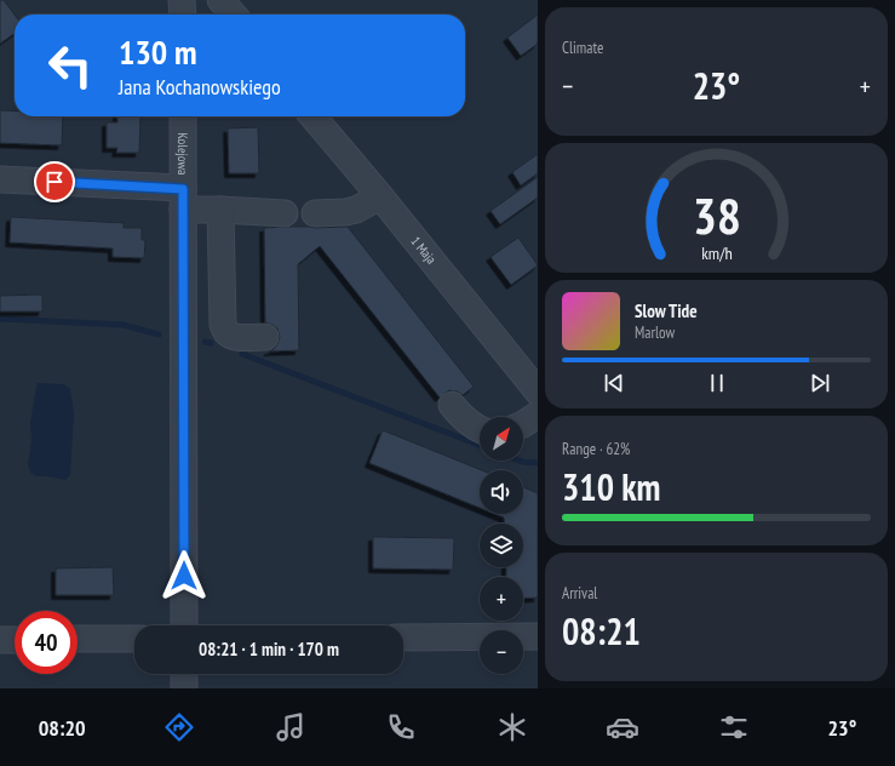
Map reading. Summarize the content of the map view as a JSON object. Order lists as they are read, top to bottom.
{
  "streets": {
    "street": ["Kolejowa", "1 Maja"]
  },
  "north": "top right",
  "page": {
    "tile": [
      "Climate",
      ["Range · 62%", "310 km"],
      ["Arrival", "08:21"]
    ],
    "turn": ["130 m", "Jana Kochanowskiego"],
    "heat": ["−", "23°", "+"],
    "song": ["Slow Tide", "Marlow"],
    "map_buttons": ["+", "−"],
    "limit": "40",
    "trip": "08:21 · 1 min · 170 m",
    "tabs": ["08:20", "23°"],
    "gauge": ["38", "km/h"]
  }
}
